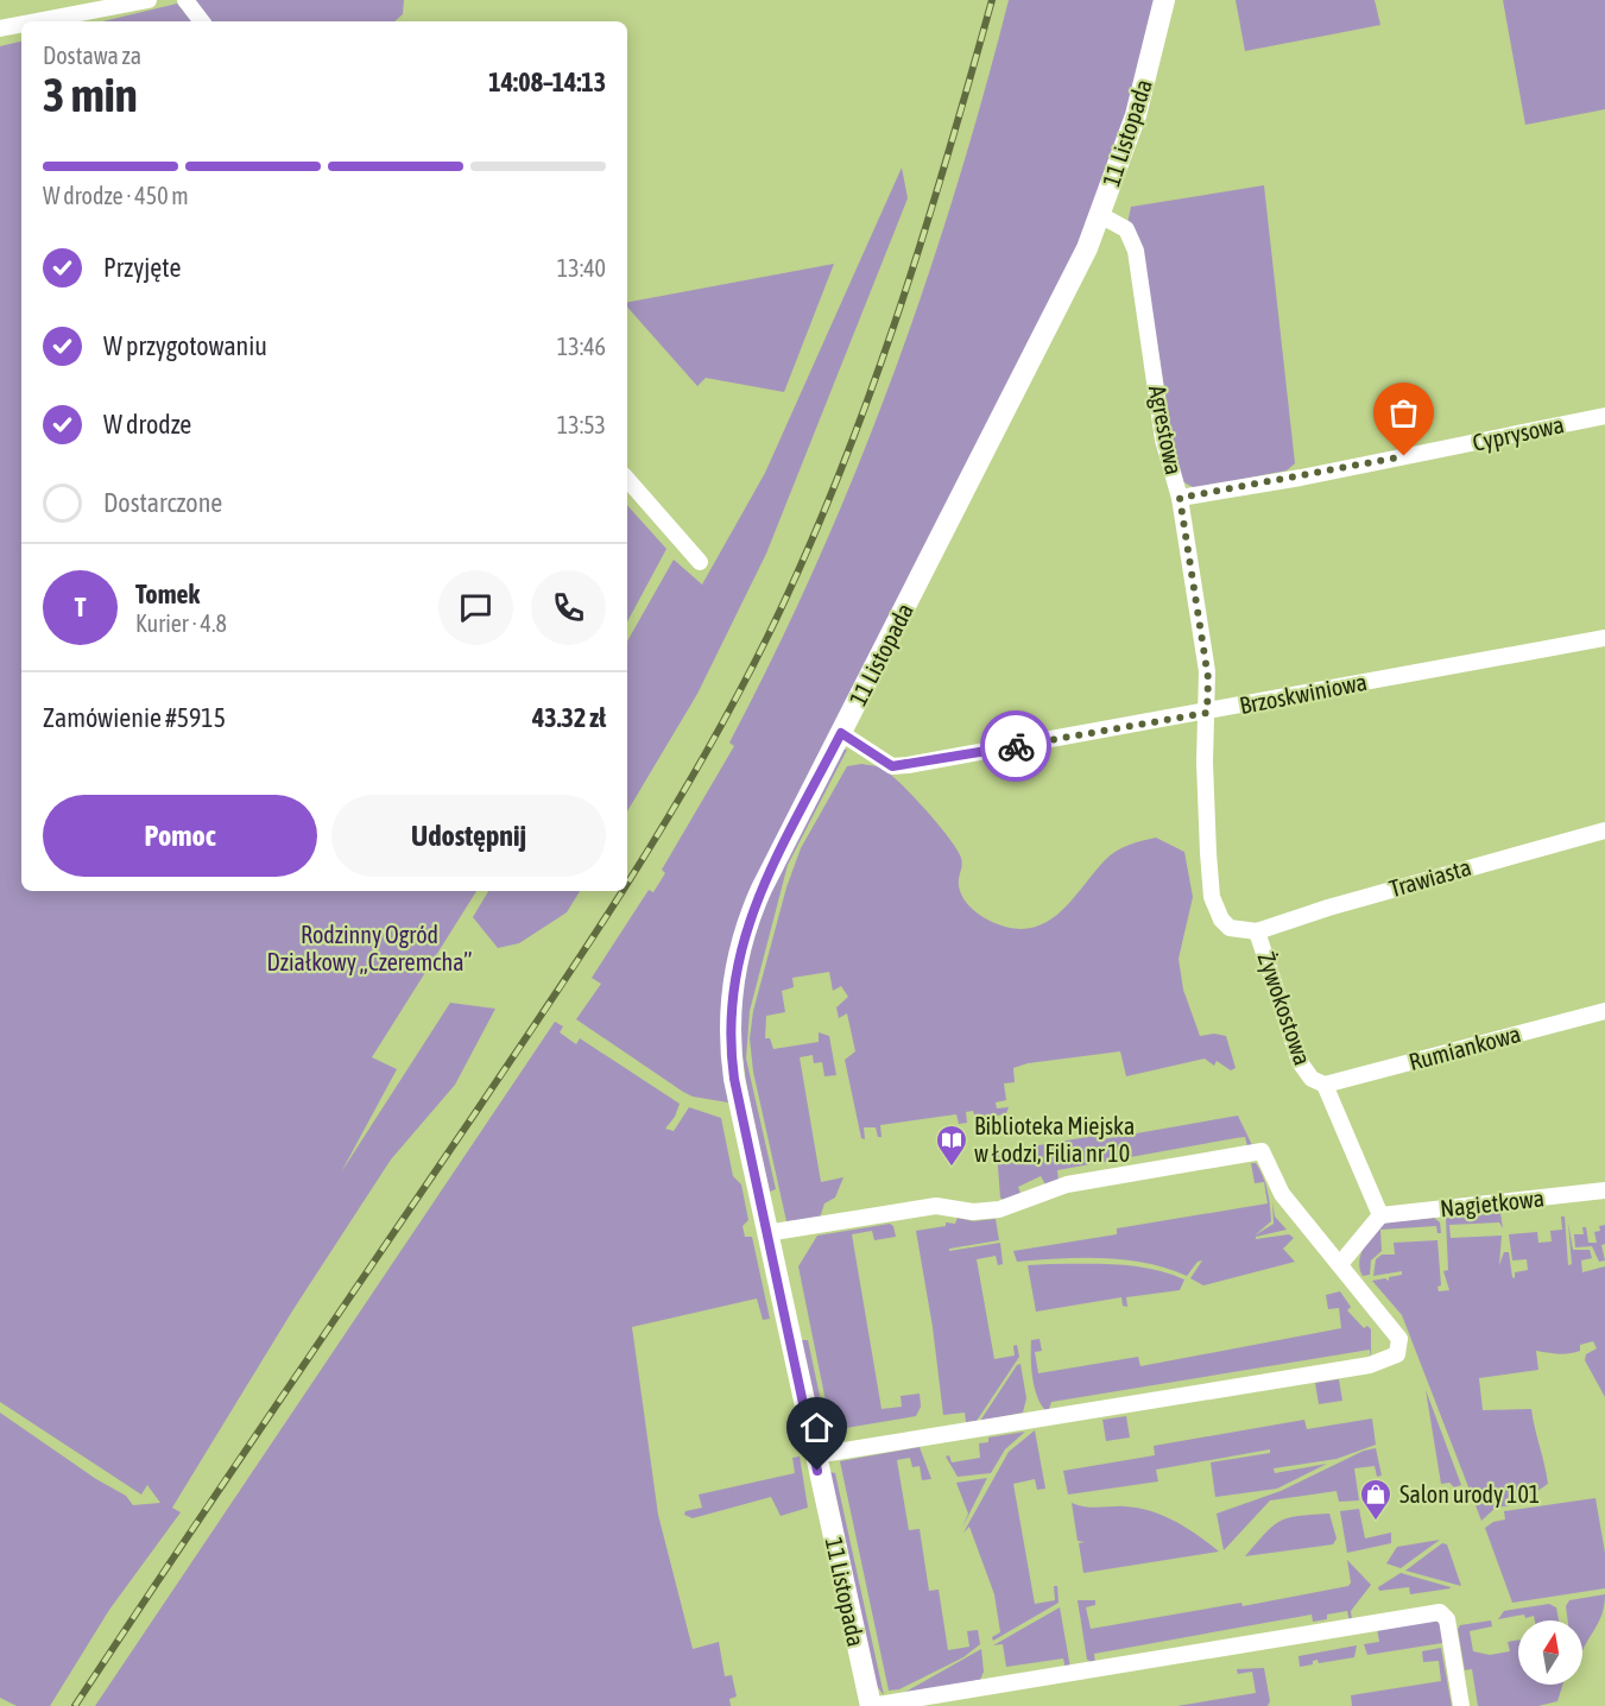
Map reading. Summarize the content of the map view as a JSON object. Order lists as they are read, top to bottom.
{
  "streets": {
    "street": [
      "11 Listopada",
      "Agrestowa",
      "Cyprysowa",
      "Brzoskwiniowa",
      "Trawiasta",
      "Żywokostowa",
      "Rumiankowa",
      "Nagietkowa"
    ]
  },
  "crossings": [
    ["11 Listopada", "Agrestowa"],
    ["11 Listopada", "Brzoskwiniowa"],
    ["Agrestowa", "Cyprysowa"],
    ["Agrestowa", "Brzoskwiniowa"],
    ["Agrestowa", "Trawiasta"],
    ["Agrestowa", "Żywokostowa"],
    ["Trawiasta", "Żywokostowa"],
    ["Żywokostowa", "Rumiankowa"],
    ["Żywokostowa", "Nagietkowa"]
  ],
  "parks": ["Rodzinny Ogród Działkowy „Czeremcha”"],
  "places": {
    "library": ["Biblioteka Miejska w Łodzi, Filia nr 10"],
    "shop": ["Salon urody 101"]
  },
  "north": "top",
  "page": {
    "heading": ["3 min", "Dostawa za", "14:08–14:13"],
    "panel": [
      "Tomek",
      "Kurier · 4.8",
      "Zamówienie #5915",
      "43.32 zł"
    ],
    "bar": "W drodze · 450 m",
    "list": [
      ["Przyjęte", "13:40"],
      ["W przygotowaniu", "13:46"],
      ["W drodze", "13:53"],
      "Dostarczone"
    ],
    "round": "T",
    "buttons": ["Pomoc", "Udostępnij"]
  }
}
